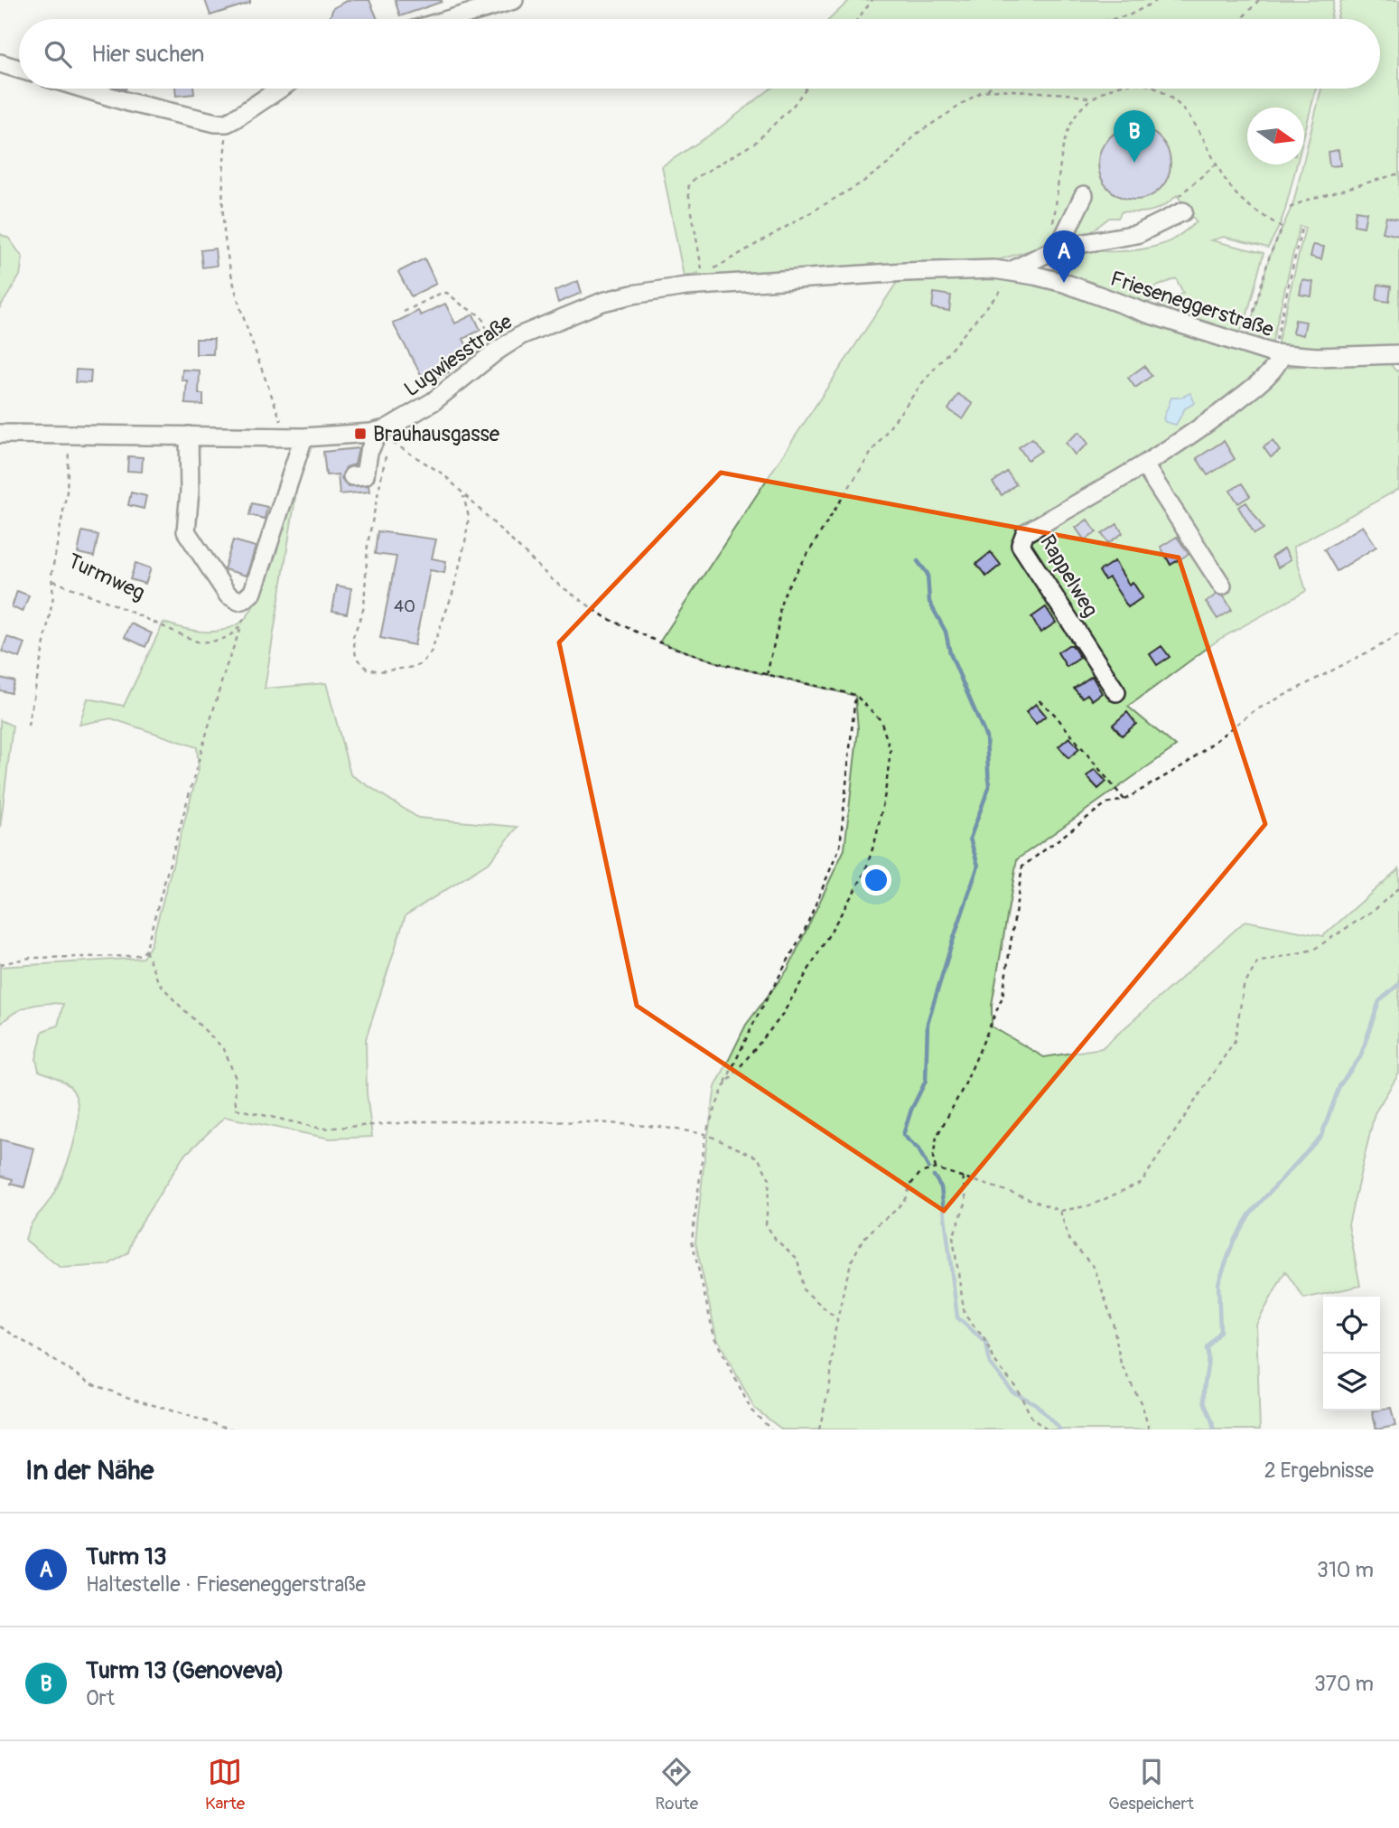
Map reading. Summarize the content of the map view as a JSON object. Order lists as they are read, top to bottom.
{
  "streets": {
    "street": ["Frieseneggerstraße", "Lugwiesstraße", "Rappelweg"],
    "path": ["Turmweg"]
  },
  "crossings": [
    ["Frieseneggerstraße", "Lugwiesstraße"],
    ["Frieseneggerstraße", "Rappelweg"],
    ["Lugwiesstraße", "Turmweg"]
  ],
  "places": {
    "transit": ["Brauhausgasse"]
  },
  "house_numbers": ["40"],
  "north": "right",
  "page": {
    "search": "Hier suchen",
    "pins": ["B", "A"],
    "heading": ["In der Nähe", "2 Ergebnisse"],
    "list": [
      {
        "mark": "A",
        "name": "Turm 13",
        "note": "Haltestelle · Frieseneggerstraße",
        "value": "310 m"
      },
      {
        "mark": "B",
        "name": "Turm 13 (Genoveva)",
        "note": "Ort",
        "value": "370 m"
      }
    ],
    "nav": ["Karte", "Route", "Gespeichert"]
  }
}
